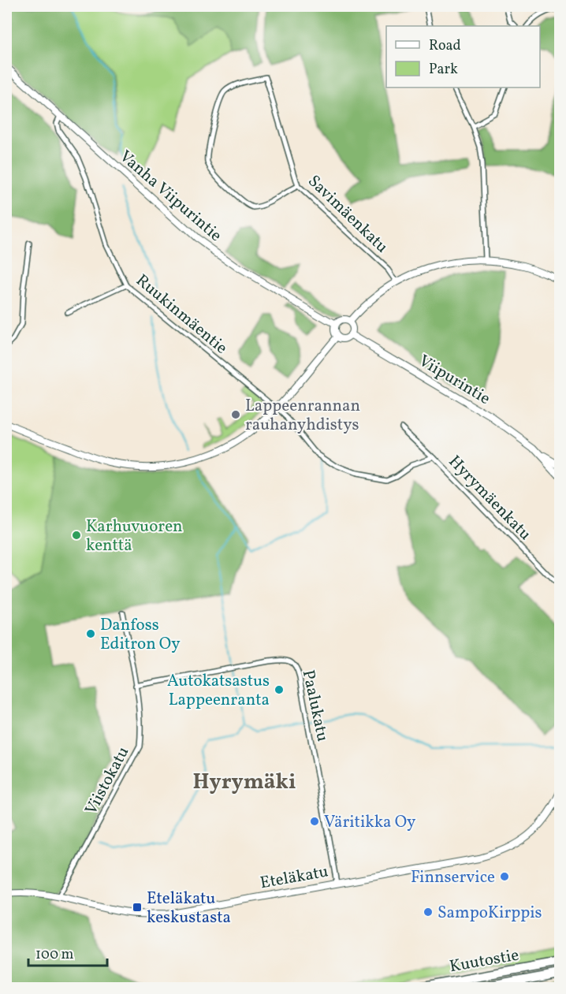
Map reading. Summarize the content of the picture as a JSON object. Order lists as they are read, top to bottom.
{
  "streets": {
    "highway": ["Kuutostie"],
    "street": [
      "Vanha Viipurintie",
      "Savimäenkatu",
      "Ruukinmäentie",
      "Viipurintie",
      "Hyrymäenkatu",
      "Paalukatu",
      "Viistokatu",
      "Eteläkatu"
    ]
  },
  "crossings": [
    ["Vanha Viipurintie", "Ruukinmäentie"],
    ["Vanha Viipurintie", "Viipurintie"],
    ["Ruukinmäentie", "Hyrymäenkatu"],
    ["Paalukatu", "Viistokatu"],
    ["Paalukatu", "Eteläkatu"],
    ["Viistokatu", "Eteläkatu"]
  ],
  "districts": ["Hyrymäki"],
  "places": {
    "other": [
      "Lappeenrannan rauhanyhdistys",
      "Karhuvuoren kenttä",
      "Danfoss Editron Oy",
      "Autokatsastus Lappeenranta",
      "Väritikka Oy",
      "Finnservice",
      "SampoKirppis"
    ],
    "transit": ["Eteläkatu keskustasta"]
  },
  "legend": ["Road", "Park"],
  "scale_bar": "100 m"
}
